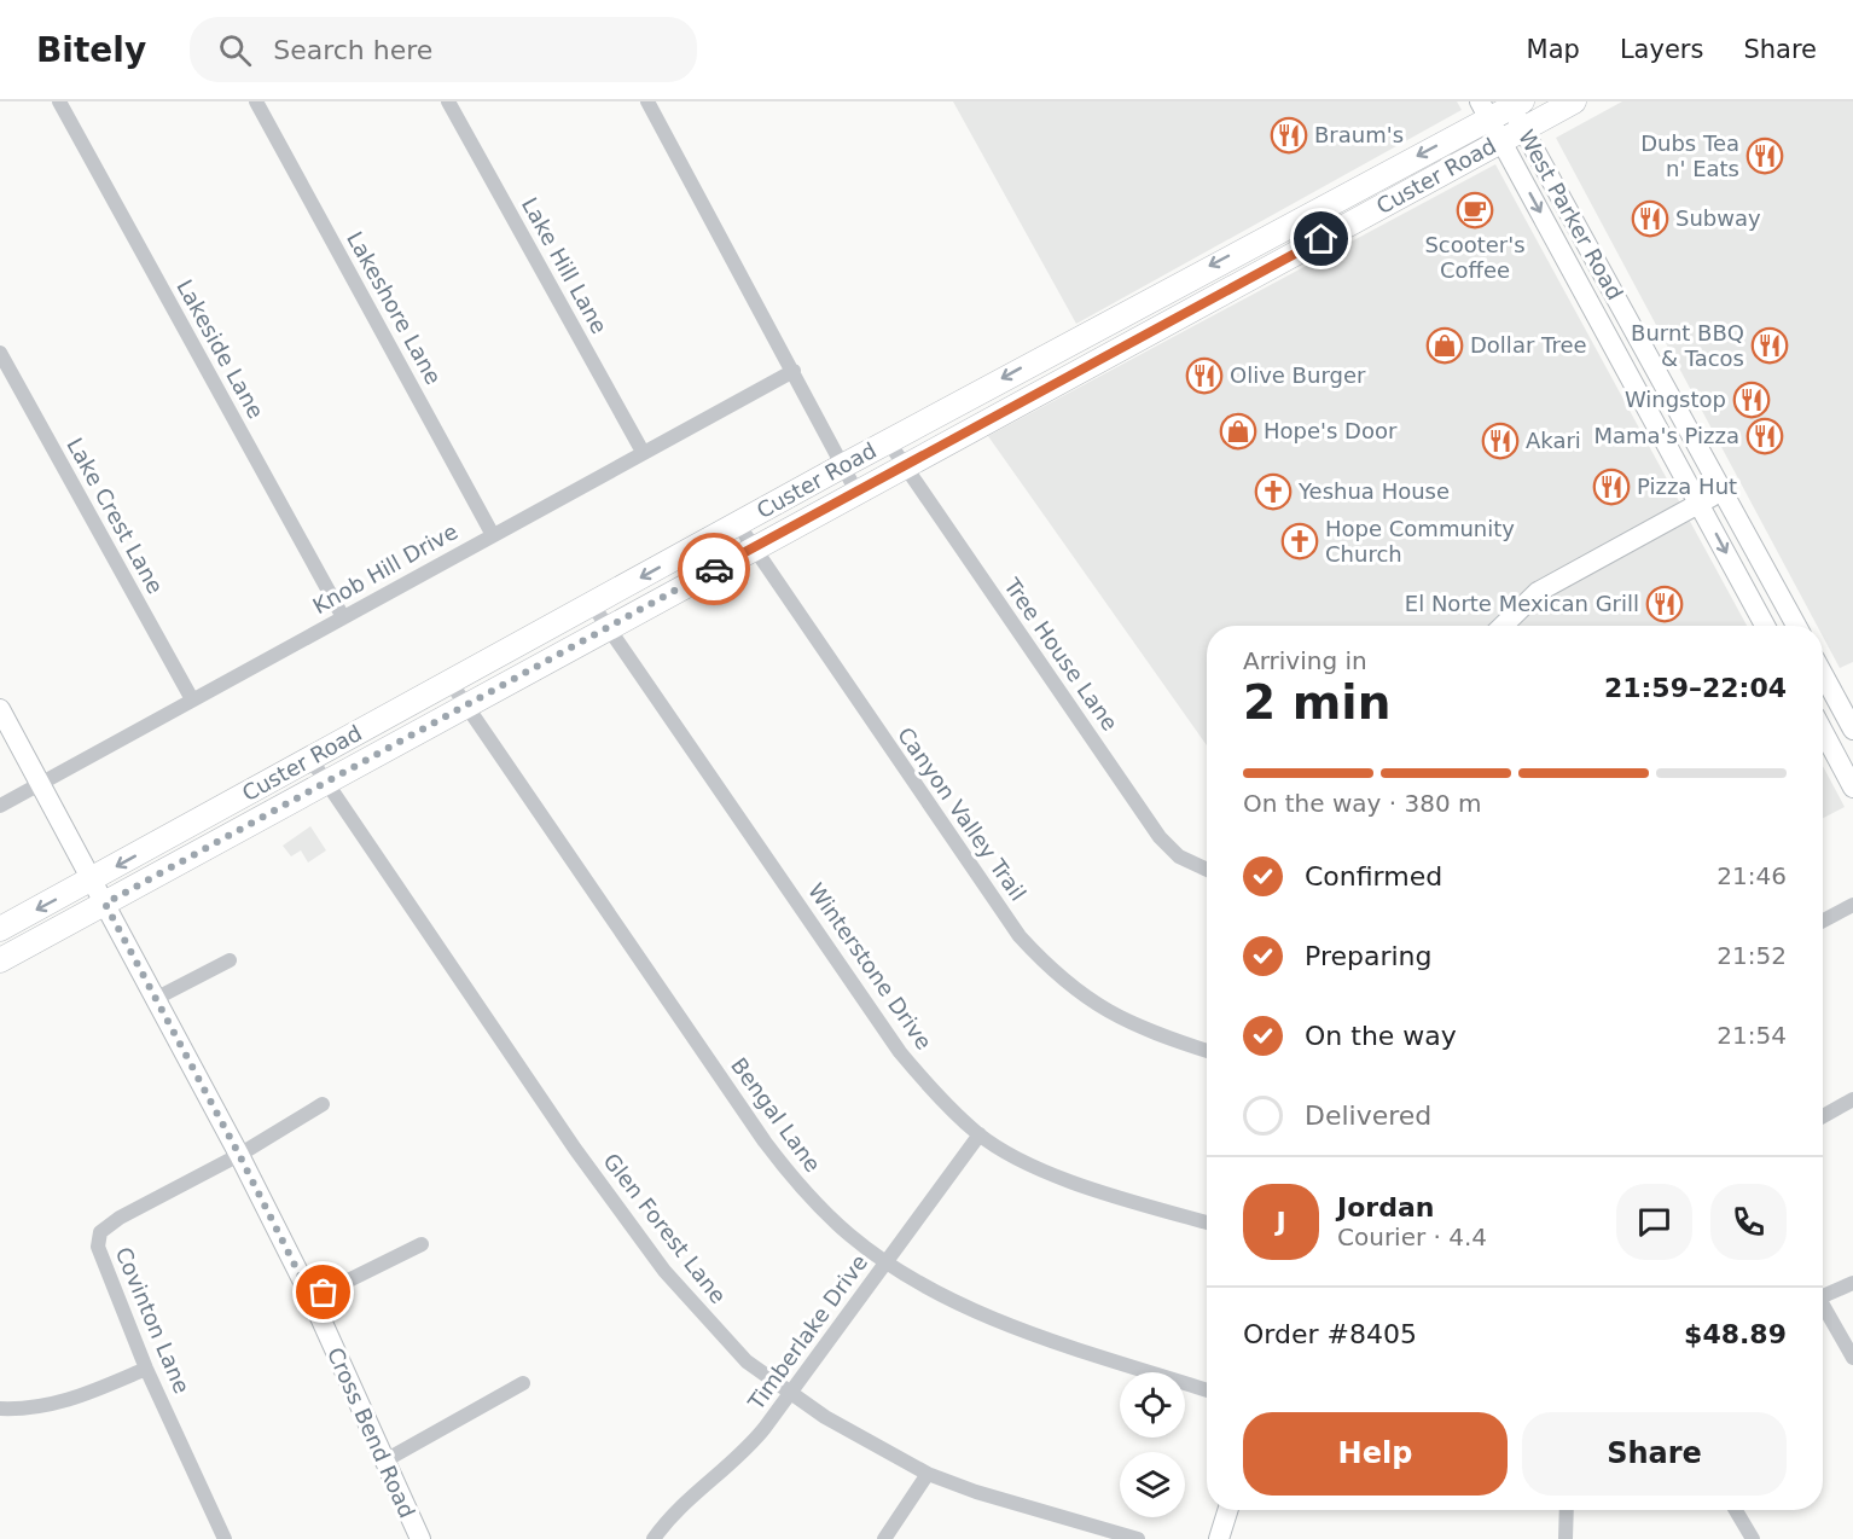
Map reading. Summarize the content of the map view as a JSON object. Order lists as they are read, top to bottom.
{
  "streets": {
    "main road": ["Custer Road", "West Parker Road", "Cross Bend Road"],
    "street": [
      "Lake Hill Lane",
      "Lakeshore Lane",
      "Lakeside Lane",
      "Lake Crest Lane",
      "Knob Hill Drive",
      "Tree House Lane",
      "Canyon Valley Trail",
      "Winterstone Drive",
      "Bengal Lane",
      "Glen Forest Lane",
      "Covinton Lane",
      "Timberlake Drive"
    ]
  },
  "crossings": [
    ["Custer Road", "West Parker Road"],
    ["Custer Road", "Tree House Lane"],
    ["Custer Road", "Canyon Valley Trail"],
    ["Custer Road", "Winterstone Drive"],
    ["Custer Road", "Bengal Lane"],
    ["Custer Road", "Glen Forest Lane"],
    ["Custer Road", "Cross Bend Road"],
    ["Lake Hill Lane", "Knob Hill Drive"],
    ["Lakeshore Lane", "Knob Hill Drive"],
    ["Lakeside Lane", "Knob Hill Drive"],
    ["Lake Crest Lane", "Knob Hill Drive"],
    ["Knob Hill Drive", "Cross Bend Road"],
    ["Winterstone Drive", "Timberlake Drive"],
    ["Bengal Lane", "Timberlake Drive"],
    ["Glen Forest Lane", "Timberlake Drive"],
    ["Covinton Lane", "Cross Bend Road"]
  ],
  "places": {
    "restaurant": [
      "Braum's",
      "Dubs Tea n' Eats",
      "Subway",
      "Burnt BBQ & Tacos",
      "Olive Burger",
      "Wingstop",
      "Mama's Pizza",
      "Akari",
      "Pizza Hut",
      "El Norte Mexican Grill"
    ],
    "cafe": ["Scooter's Coffee"],
    "shop": ["Dollar Tree", "Hope's Door"],
    "church": ["Yeshua House", "Hope Community Church"]
  },
  "page": {
    "header": "Bitely",
    "search": "Search here",
    "nav": ["Map", "Layers", "Share"],
    "heading": ["2 min", "Arriving in", "21:59–22:04"],
    "panel": [
      "Jordan",
      "Courier · 4.4",
      "Order #8405",
      "$48.89"
    ],
    "bar": "On the way · 380 m",
    "list": [
      ["Confirmed", "21:46"],
      ["Preparing", "21:52"],
      ["On the way", "21:54"],
      "Delivered"
    ],
    "round": "J",
    "buttons": ["Help", "Share"]
  }
}
